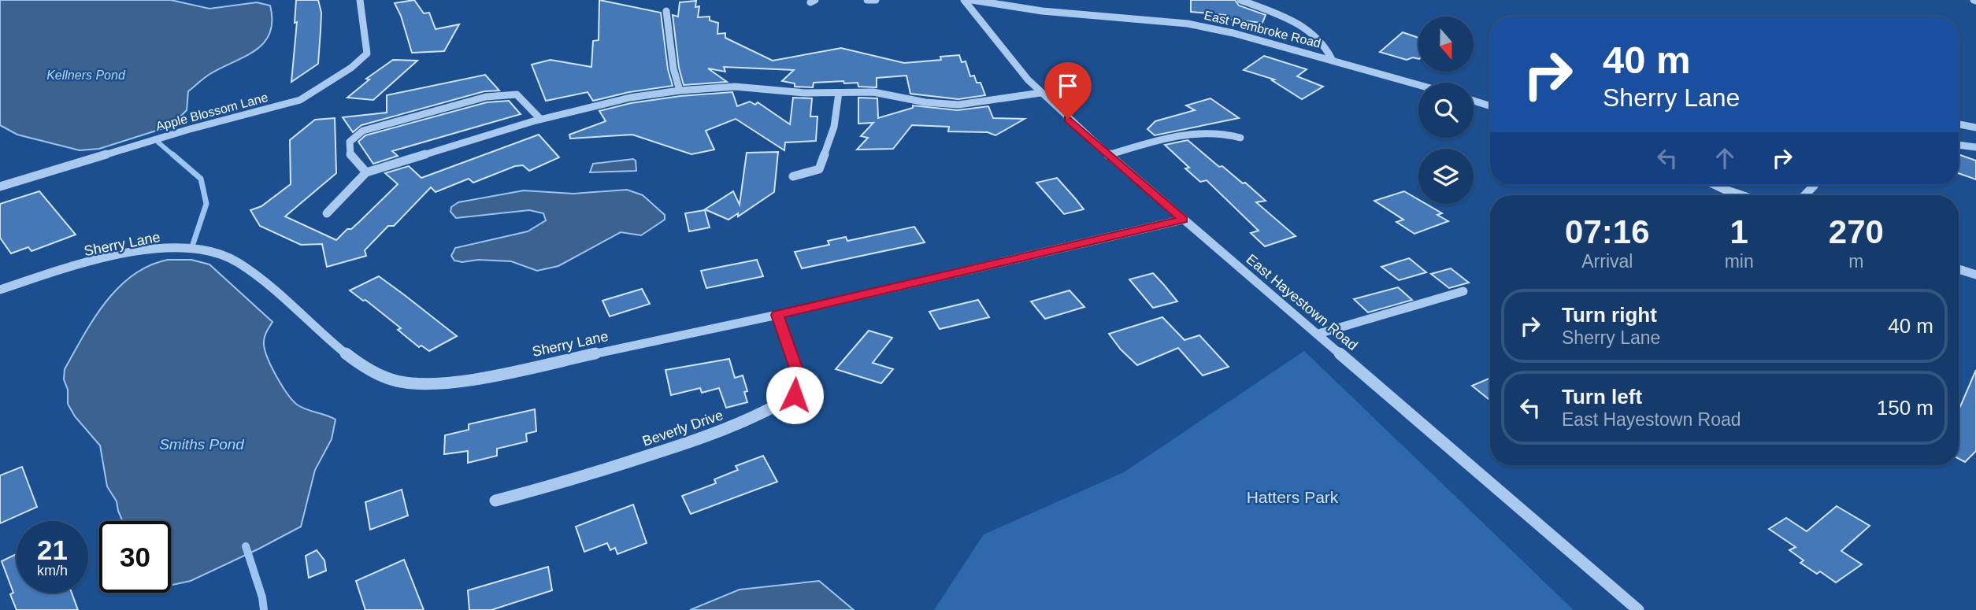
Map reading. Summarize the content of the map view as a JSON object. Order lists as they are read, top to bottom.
{
  "streets": {
    "street": [
      "East Pembroke Road",
      "Apple Blossom Lane",
      "Sherry Lane",
      "East Hayestown Road",
      "Beverly Drive"
    ]
  },
  "crossings": [
    ["Sherry Lane", "East Hayestown Road"],
    ["Sherry Lane", "Beverly Drive"]
  ],
  "water": ["Kellners Pond", "Smiths Pond"],
  "parks": ["Hatters Park"],
  "north": "bottom",
  "page": {
    "turn": ["40 m", "Sherry Lane"],
    "eta": [
      "07:16",
      "Arrival",
      "1",
      "min",
      "270",
      "m"
    ],
    "list": [
      {
        "name": "Turn right",
        "note": "Sherry Lane",
        "value": "40 m"
      },
      {
        "name": "Turn left",
        "note": "East Hayestown Road",
        "value": "150 m"
      }
    ],
    "speed": "21 km/h",
    "limit": "30"
  }
}
